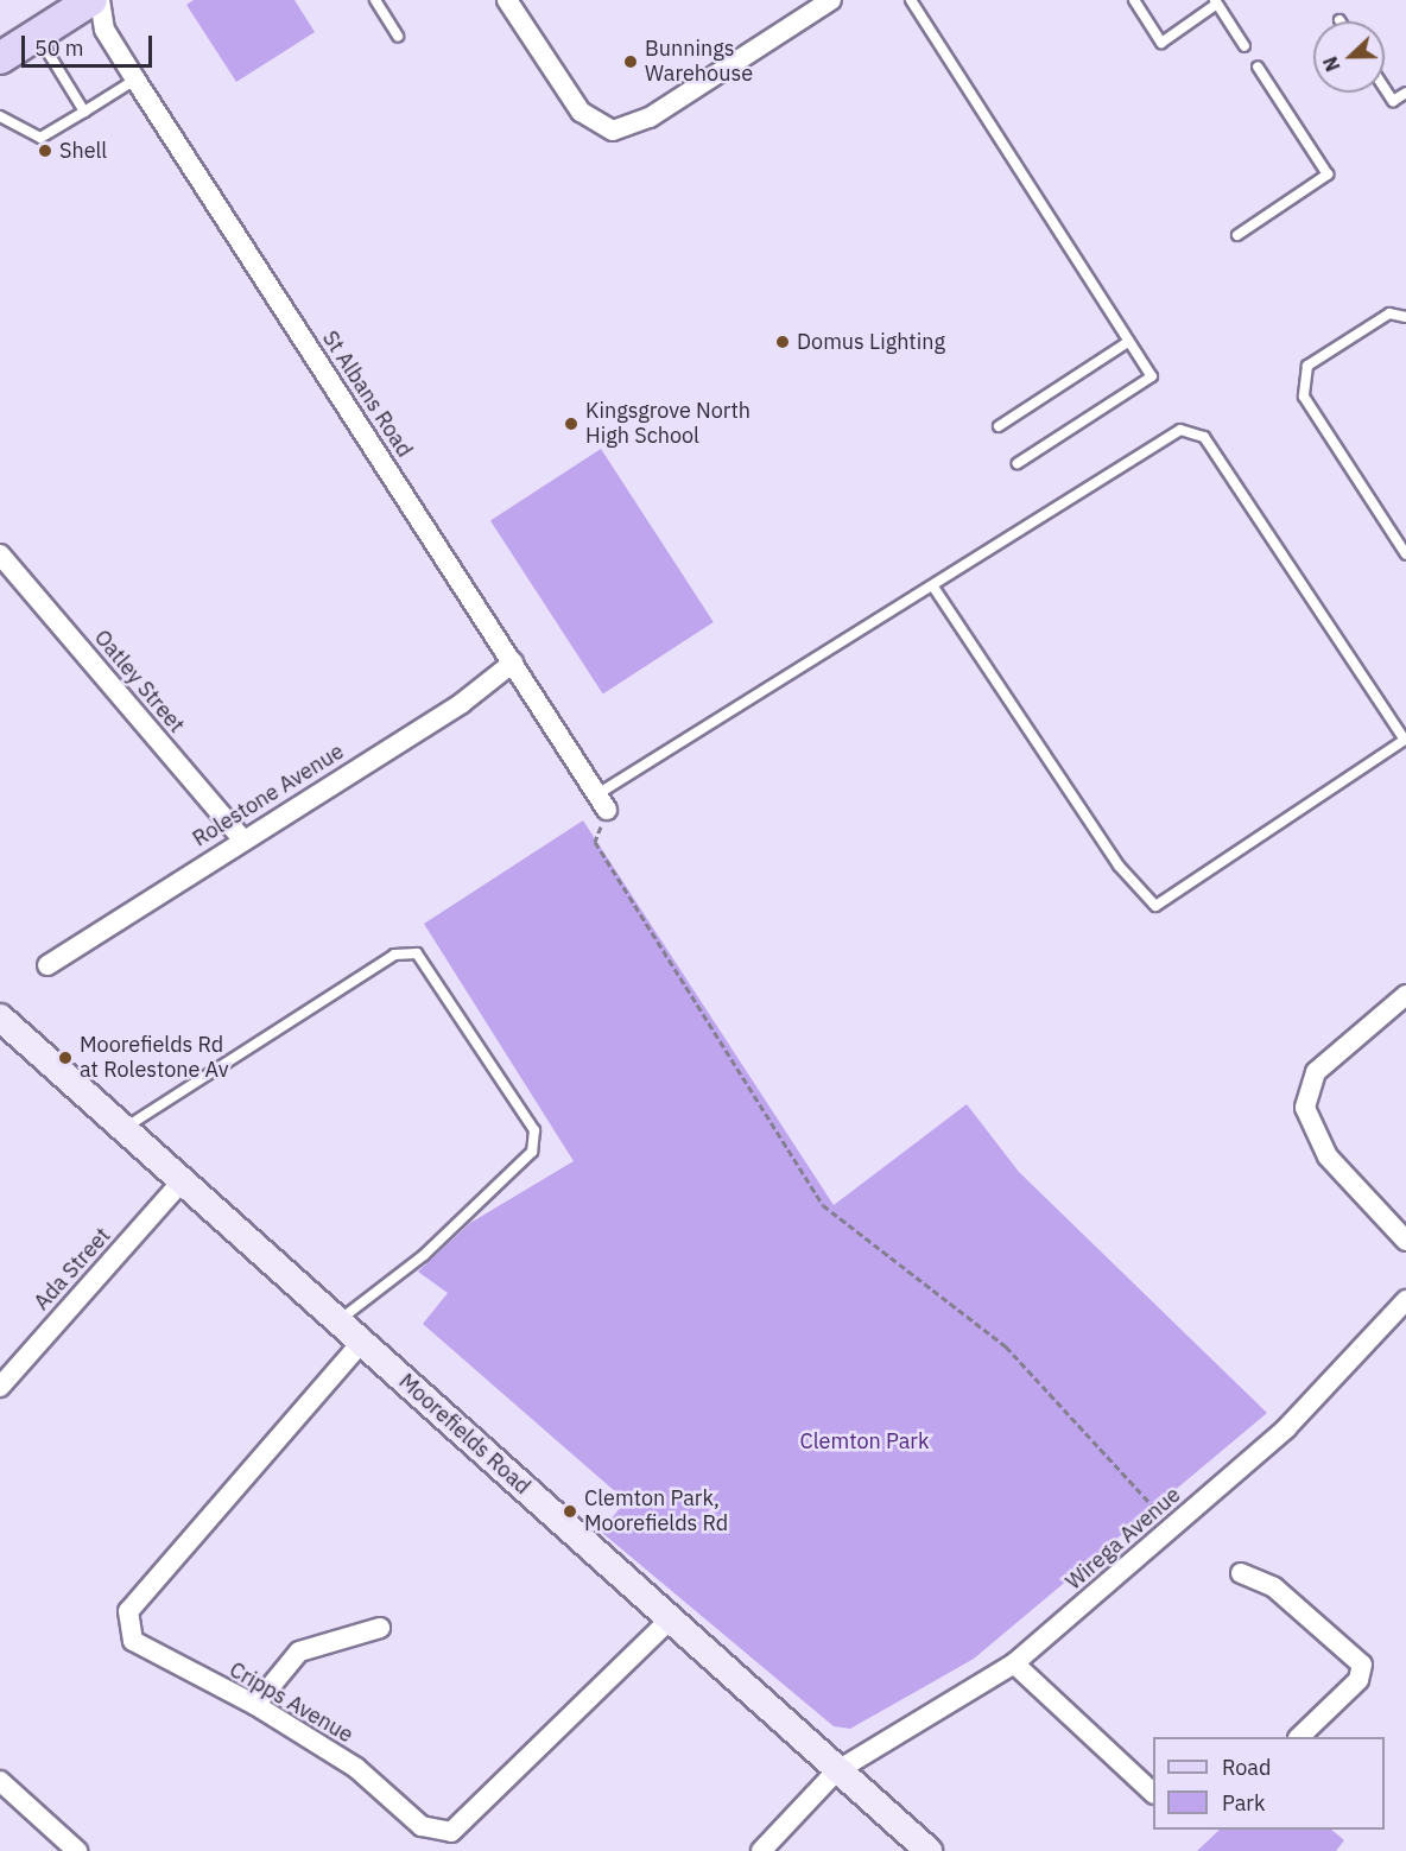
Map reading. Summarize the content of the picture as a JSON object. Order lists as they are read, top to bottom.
{
  "streets": {
    "main road": ["Moorefields Road"],
    "street": [
      "St Albans Road",
      "Oatley Street",
      "Rolestone Avenue",
      "Ada Street",
      "Wirega Avenue",
      "Cripps Avenue"
    ]
  },
  "crossings": [
    ["St Albans Road", "Rolestone Avenue"],
    ["Oatley Street", "Rolestone Avenue"],
    ["Ada Street", "Moorefields Road"],
    ["Moorefields Road", "Wirega Avenue"],
    ["Moorefields Road", "Cripps Avenue"]
  ],
  "parks": ["Clemton Park"],
  "places": [
    "Bunnings Warehouse",
    "Shell",
    "Domus Lighting",
    "Kingsgrove North High School",
    "Moorefields Rd at Rolestone Av",
    "Clemton Park, Moorefields Rd"
  ],
  "legend": ["Road", "Park"],
  "scale_bar": "50 m",
  "north": "left"
}
